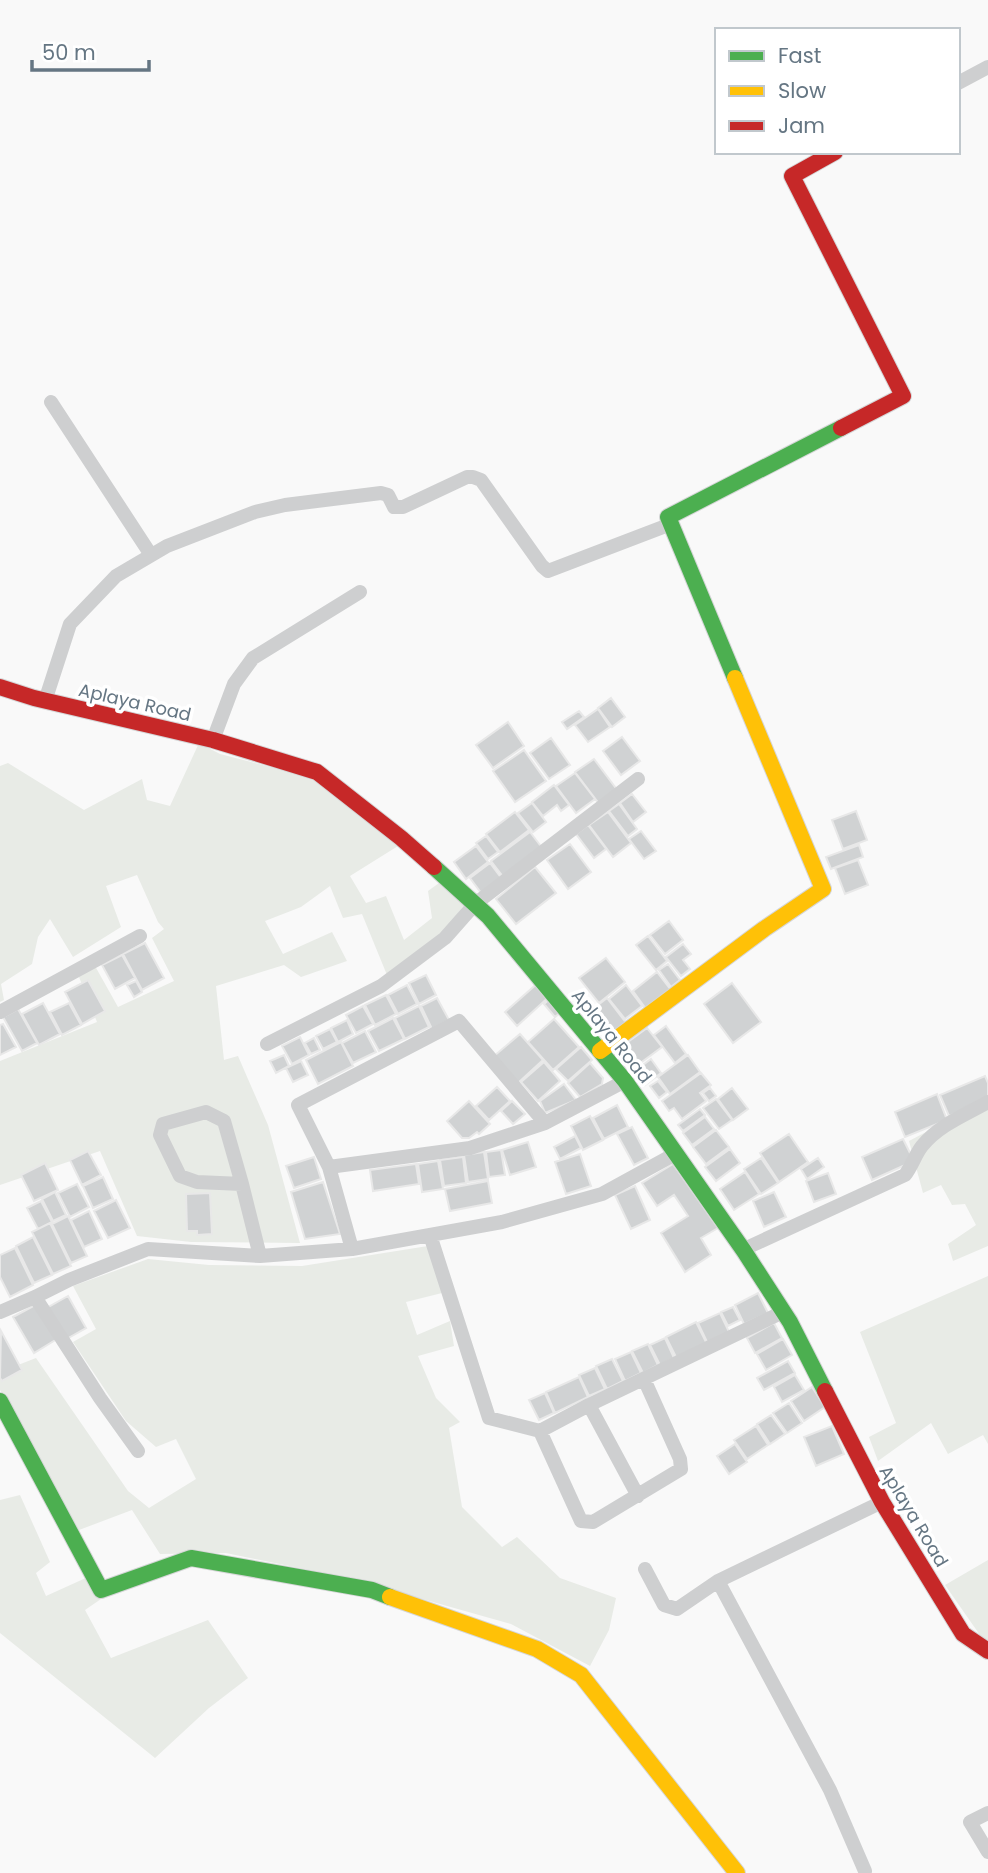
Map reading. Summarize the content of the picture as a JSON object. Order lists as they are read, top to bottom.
{
  "streets": {
    "street": ["Aplaya Road"]
  },
  "legend": ["Fast", "Slow", "Jam"],
  "scale_bar": "50 m"
}
